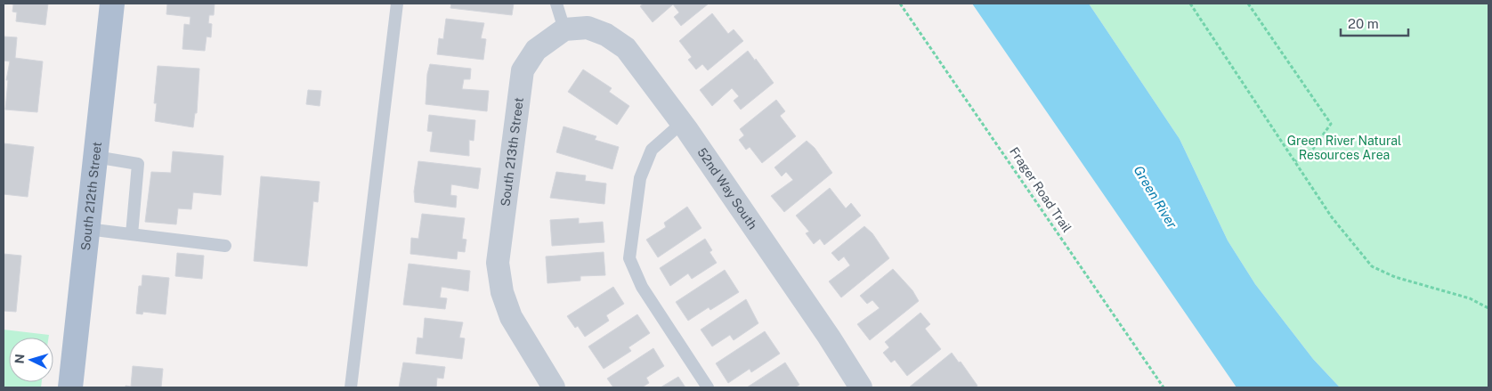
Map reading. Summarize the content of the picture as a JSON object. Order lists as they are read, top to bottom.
{
  "streets": {
    "main road": ["South 212th Street"],
    "street": ["South 213th Street", "52nd Way South"],
    "path": ["Frager Road Trail"]
  },
  "crossings": [
    ["South 213th Street", "52nd Way South"]
  ],
  "water": ["Green River"],
  "parks": ["Green River Natural Resources Area"],
  "scale_bar": "20 m",
  "north": "left"
}
